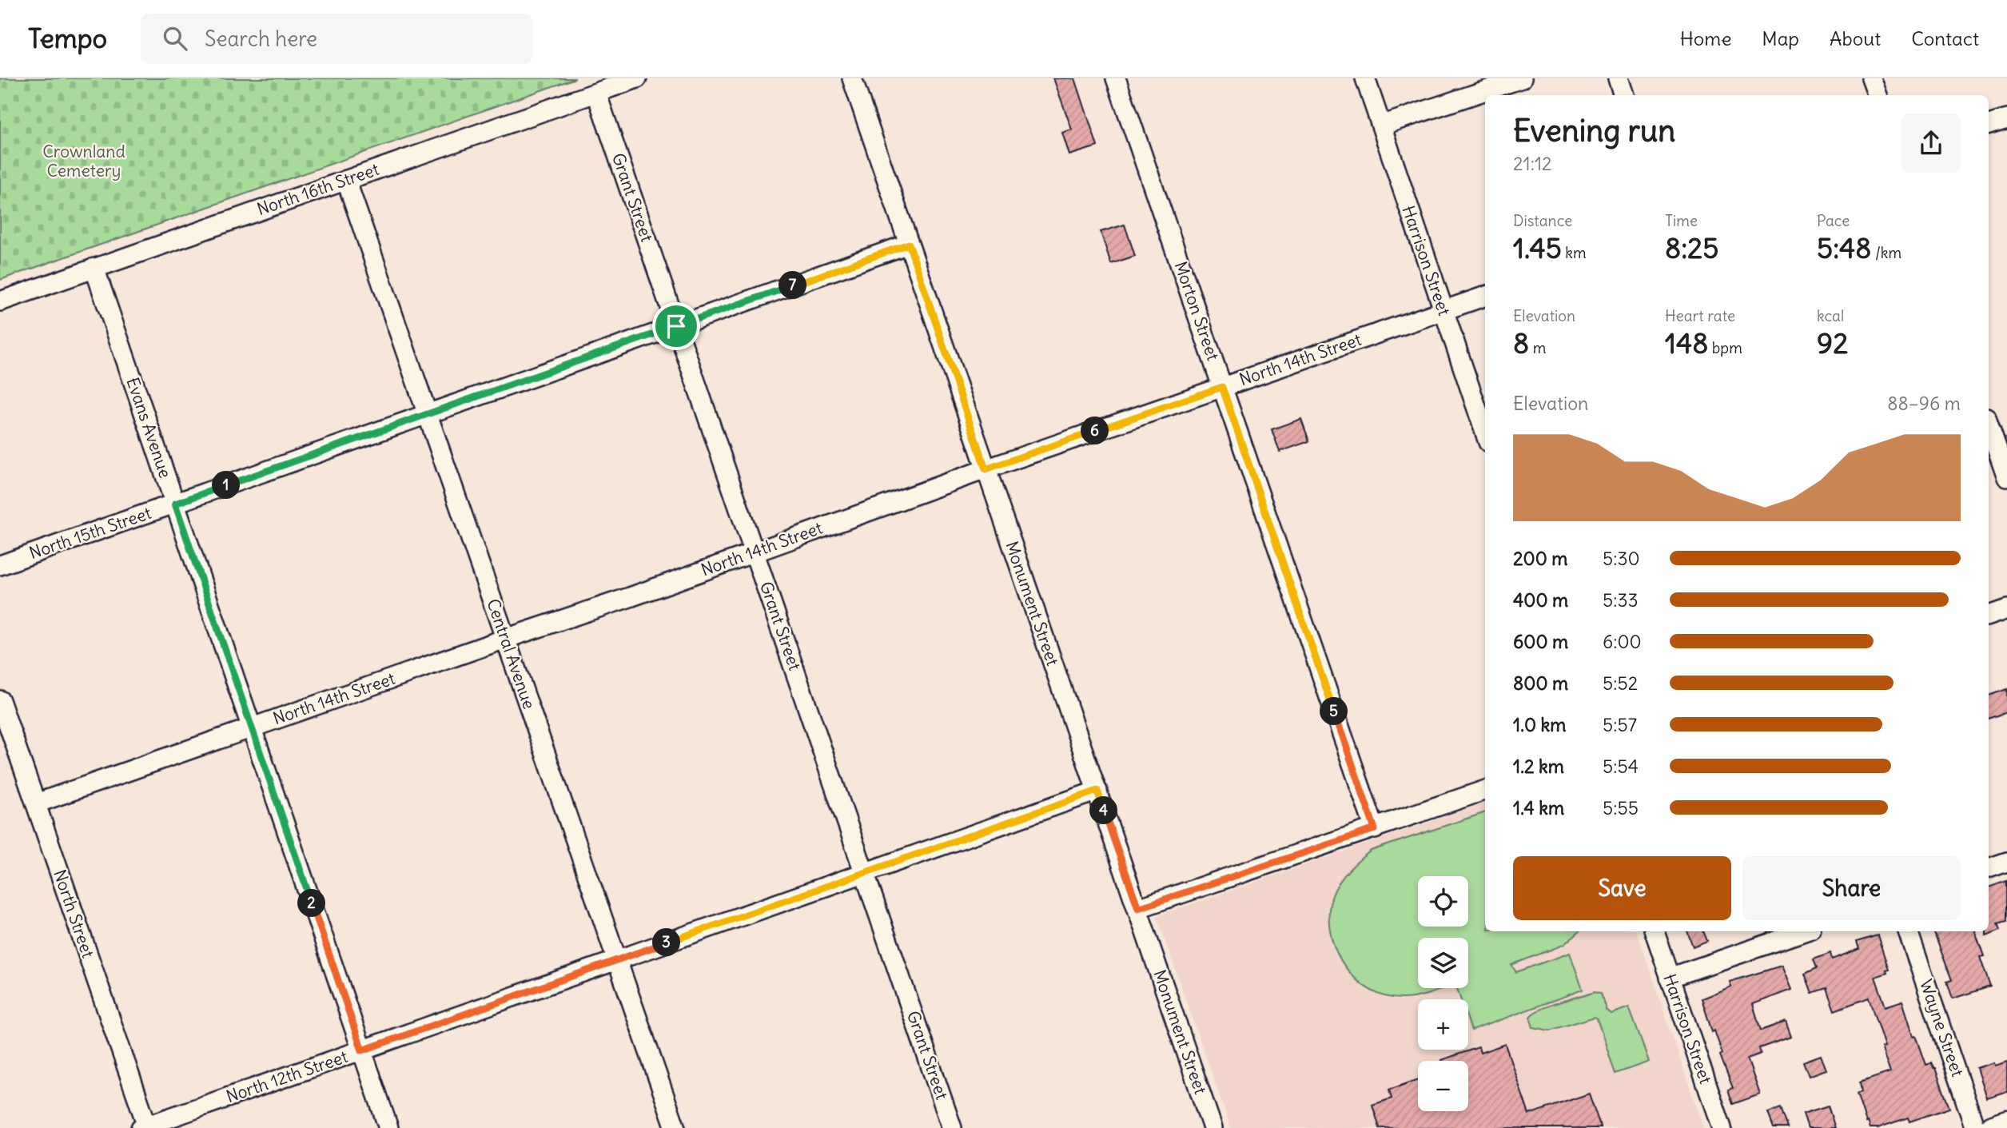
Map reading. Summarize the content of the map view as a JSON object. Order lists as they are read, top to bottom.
{
  "streets": {
    "street": [
      "North 16th Street",
      "Grant Street",
      "Harrison Street",
      "Morton Street",
      "North 14th Street",
      "Evans Avenue",
      "North 15th Street",
      "Monument Street",
      "Central Avenue",
      "North Street",
      "Wayne Street",
      "North 12th Street"
    ]
  },
  "crossings": [
    ["North 16th Street", "Grant Street"],
    ["North 16th Street", "Evans Avenue"],
    ["North 16th Street", "Central Avenue"],
    ["Grant Street", "North 14th Street"],
    ["Grant Street", "North 15th Street"],
    ["Grant Street", "North 12th Street"],
    ["Harrison Street", "North 14th Street"],
    ["Morton Street", "North 14th Street"],
    ["North 14th Street", "Evans Avenue"],
    ["North 14th Street", "Monument Street"],
    ["North 14th Street", "Central Avenue"],
    ["North 14th Street", "North Street"],
    ["Evans Avenue", "North 15th Street"],
    ["Evans Avenue", "North 12th Street"],
    ["North 15th Street", "Monument Street"],
    ["North 15th Street", "Central Avenue"],
    ["Monument Street", "North 12th Street"],
    ["Central Avenue", "North 12th Street"],
    ["North Street", "North 12th Street"]
  ],
  "parks": ["Crownland Cemetery"],
  "page": {
    "header": "Tempo",
    "search": "Search here",
    "nav": [
      "Home",
      "Map",
      "About",
      "Contact"
    ],
    "heading": ["Evening run", "21:12"],
    "stats": [
      ["Distance", "1.45 km"],
      ["Time", "8:25"],
      ["Pace", "5:48 /km"],
      ["Elevation", "8 m"],
      ["Heart rate", "148 bpm"],
      ["kcal", "92"]
    ],
    "pins": [
      "7",
      "6",
      "1",
      "5",
      "4",
      "2",
      "3"
    ],
    "chart": ["Elevation", "88–96 m"],
    "list": [
      {
        "name": "200 m",
        "note": "5:30"
      },
      {
        "name": "400 m",
        "note": "5:33"
      },
      {
        "name": "600 m",
        "note": "6:00"
      },
      {
        "name": "800 m",
        "note": "5:52"
      },
      {
        "name": "1.0 km",
        "note": "5:57"
      },
      {
        "name": "1.2 km",
        "note": "5:54"
      },
      {
        "name": "1.4 km",
        "note": "5:55"
      }
    ],
    "buttons": ["Save", "Share"],
    "map_buttons": ["+", "−"]
  }
}
